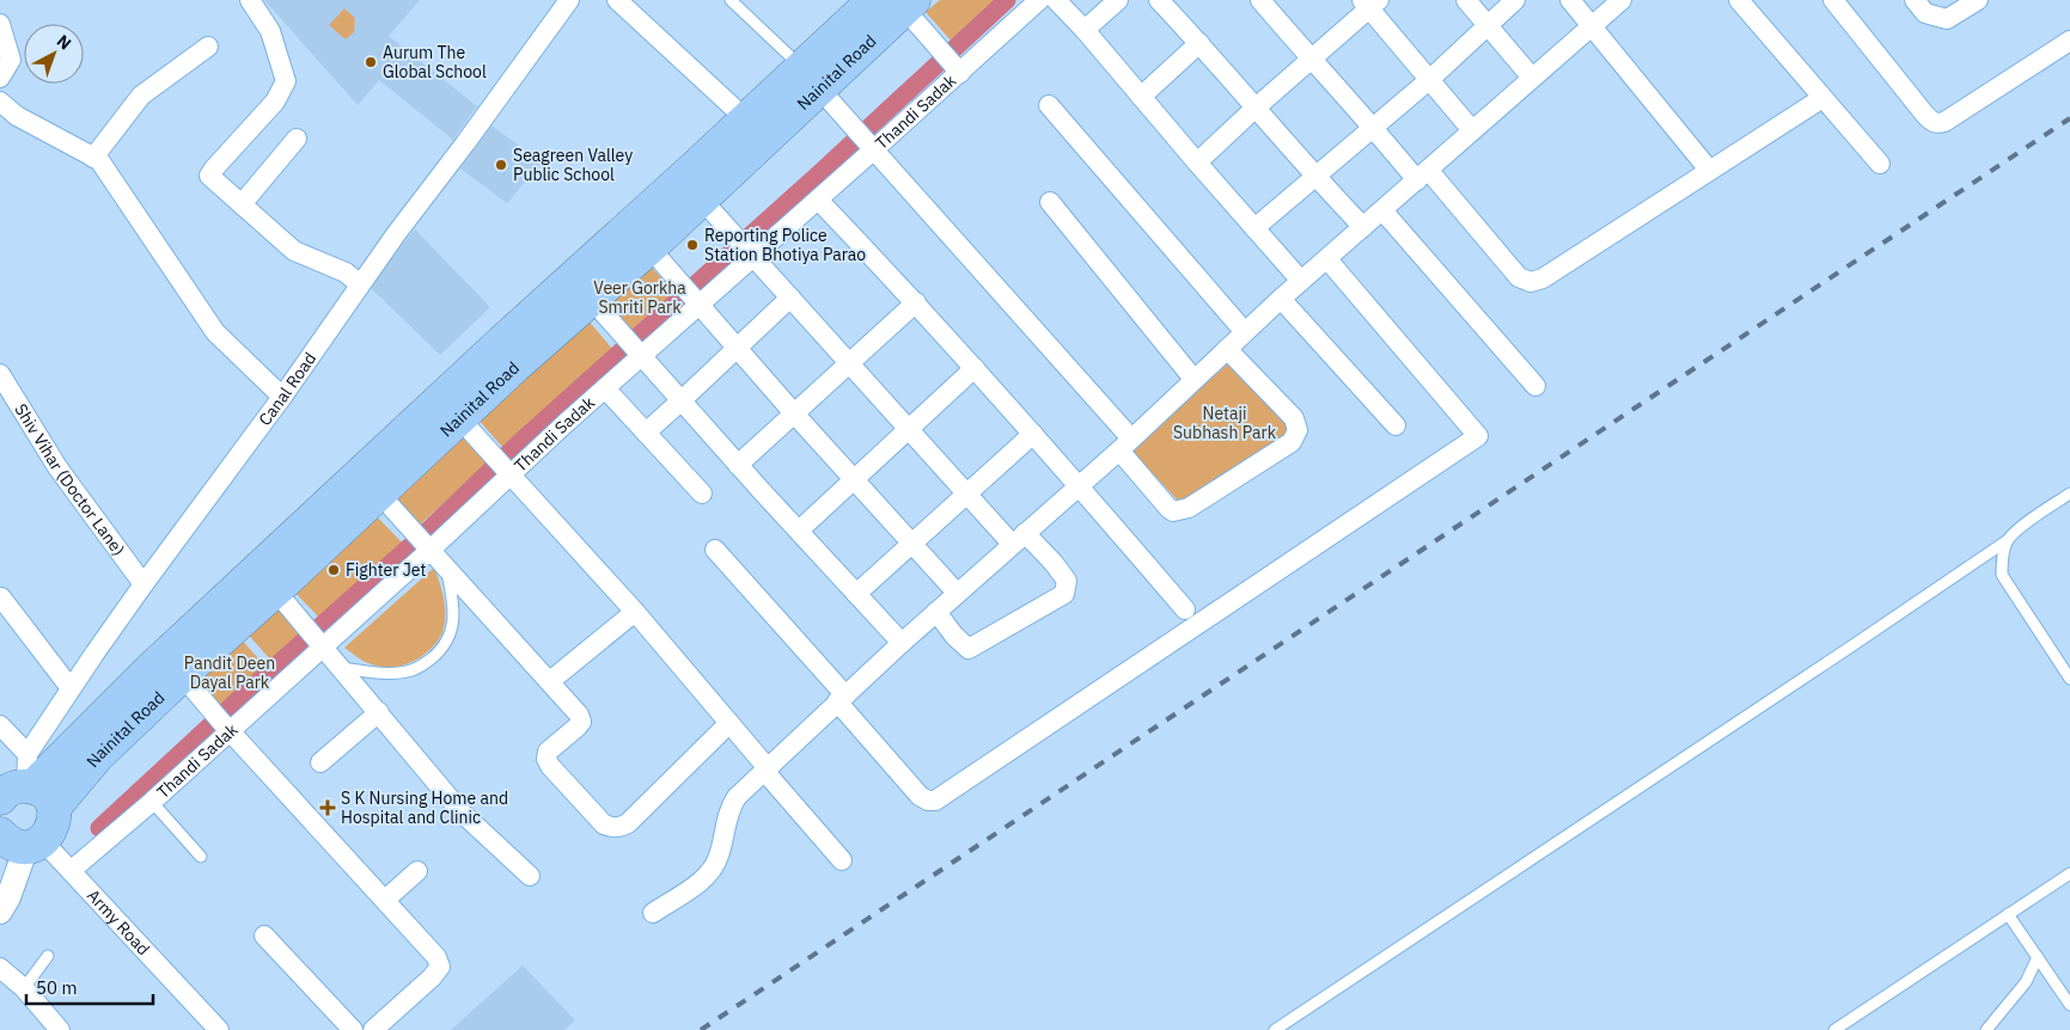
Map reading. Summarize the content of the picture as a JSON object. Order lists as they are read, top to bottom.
{
  "streets": {
    "highway": ["Nainital Road"],
    "street": [
      "Thandi Sadak",
      "Canal Road",
      "Shiv Vihar (Doctor Lane)",
      "Army Road"
    ]
  },
  "crossings": [
    ["Nainital Road", "Canal Road"],
    ["Thandi Sadak", "Army Road"],
    ["Canal Road", "Shiv Vihar (Doctor Lane)"]
  ],
  "parks": ["Veer Gorkha Smriti Park", "Netaji Subhash Park", "Pandit Deen Dayal Park"],
  "places": {
    "other": [
      "Aurum The Global School",
      "Seagreen Valley Public School",
      "Reporting Police Station Bhotiya Parao",
      "Fighter Jet"
    ],
    "health": ["S K Nursing Home and Hospital and Clinic"]
  },
  "scale_bar": "50 m",
  "north": "top right"
}
